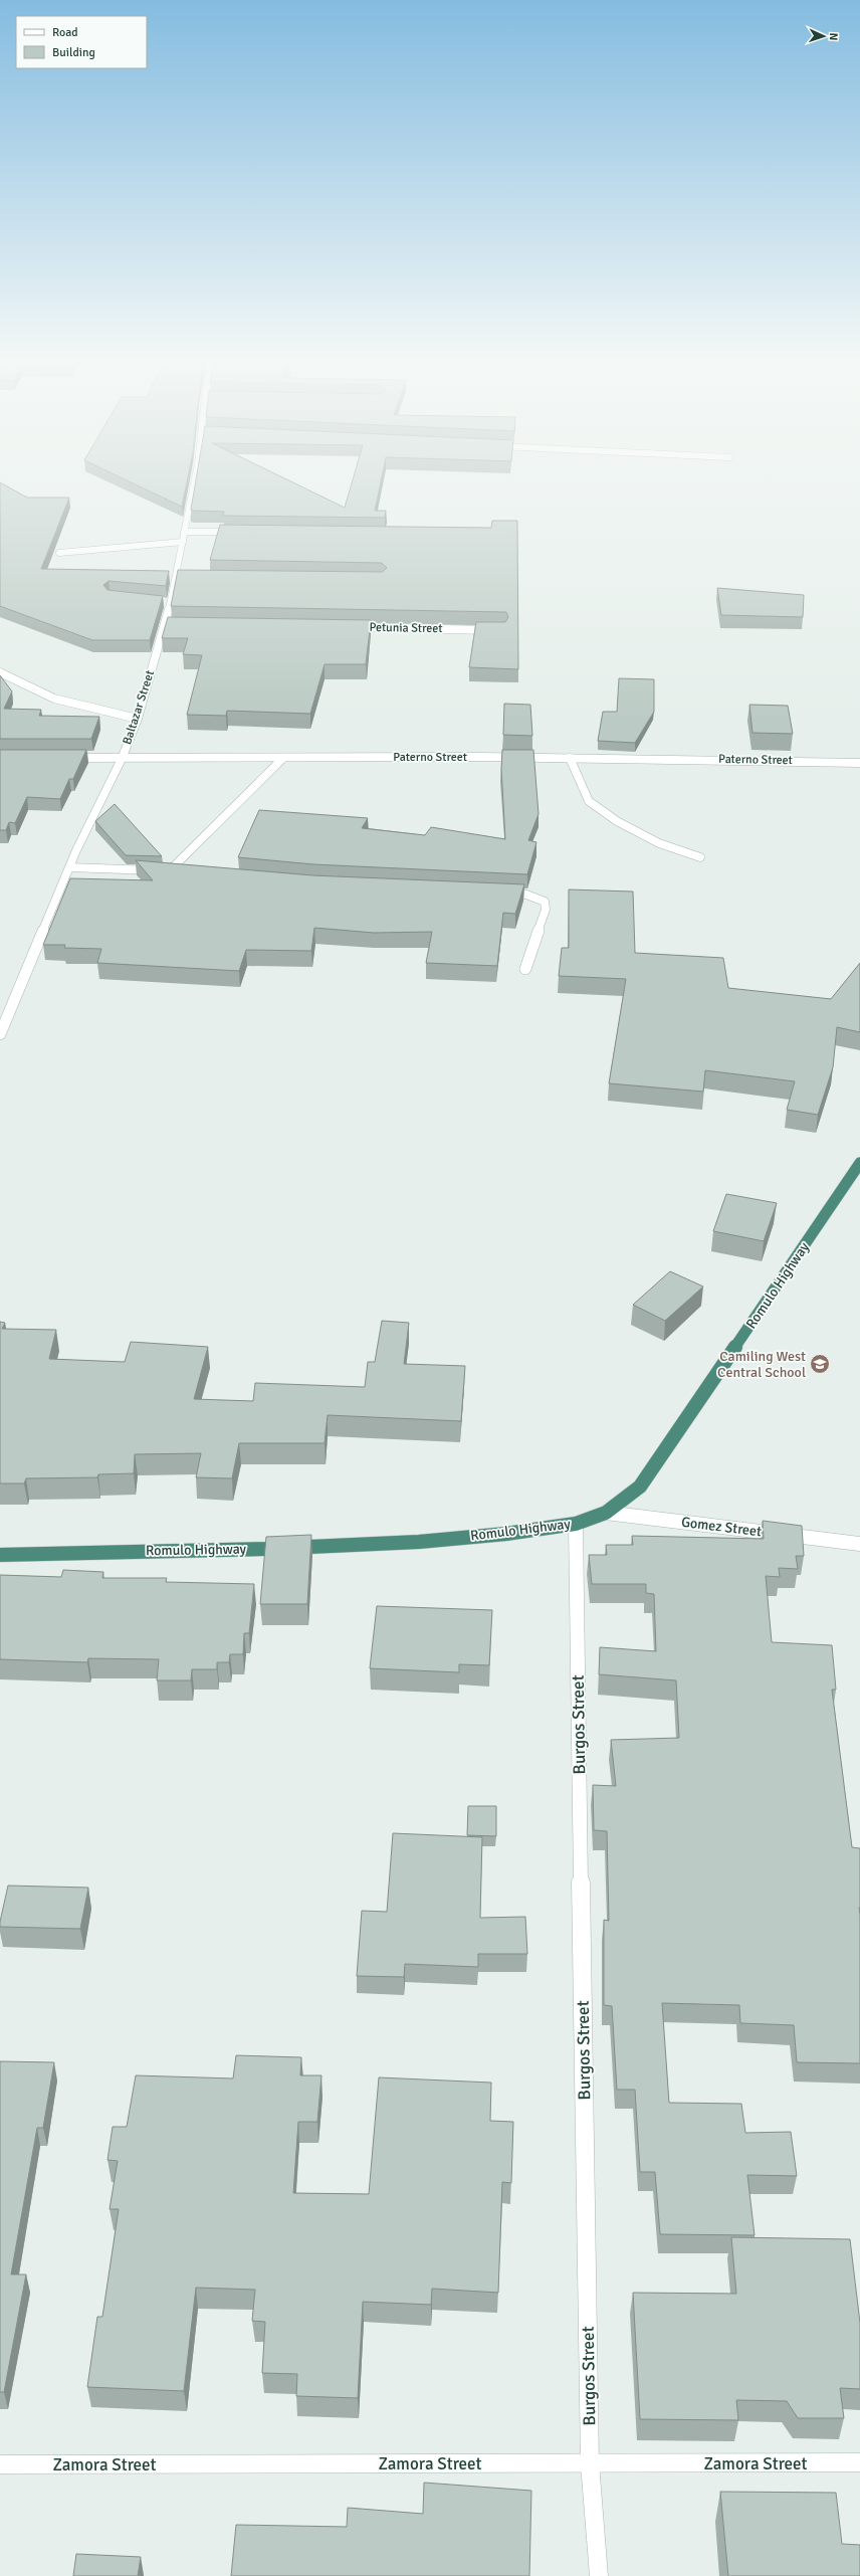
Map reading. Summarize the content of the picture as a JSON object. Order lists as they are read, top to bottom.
{
  "streets": {
    "highway": ["Romulo Highway"],
    "street": [
      "Petunia Street",
      "Baltazar Street",
      "Paterno Street",
      "Gomez Street",
      "Burgos Street",
      "Zamora Street"
    ]
  },
  "crossings": [
    ["Baltazar Street", "Paterno Street"],
    ["Romulo Highway", "Gomez Street"],
    ["Romulo Highway", "Burgos Street"],
    ["Burgos Street", "Zamora Street"]
  ],
  "places": {
    "school or university": ["Camiling West Central School"]
  },
  "legend": ["Road", "Building"],
  "north": "right"
}
